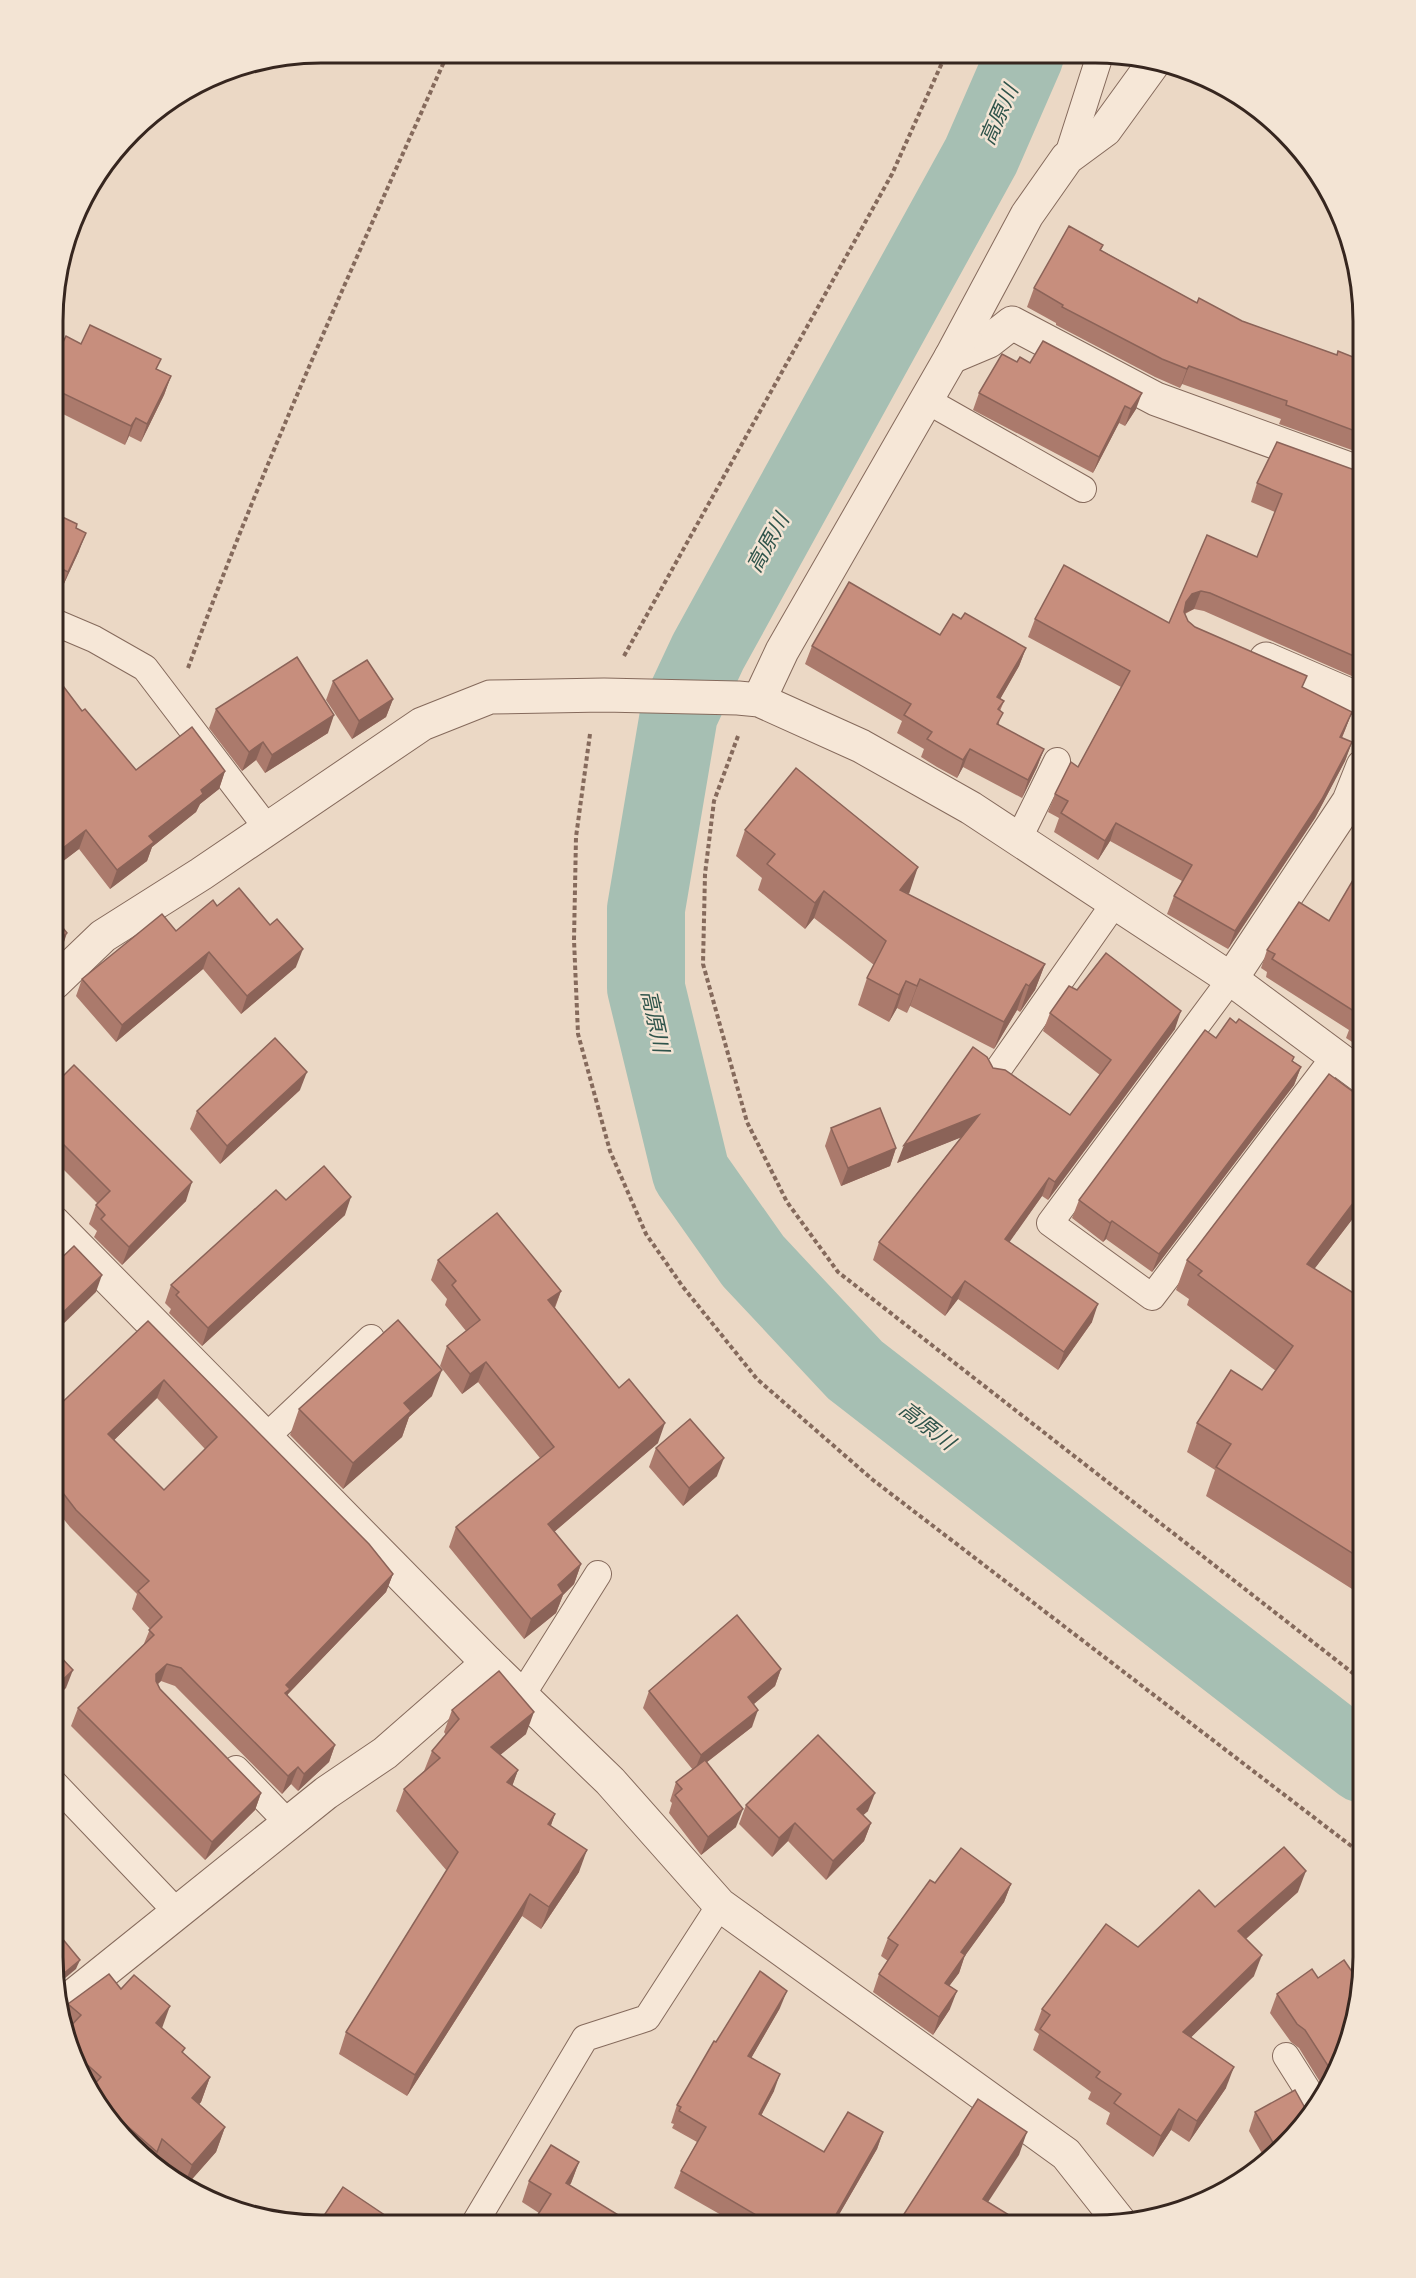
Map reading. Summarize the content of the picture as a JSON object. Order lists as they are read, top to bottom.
{
  "water": ["高原川"]
}
